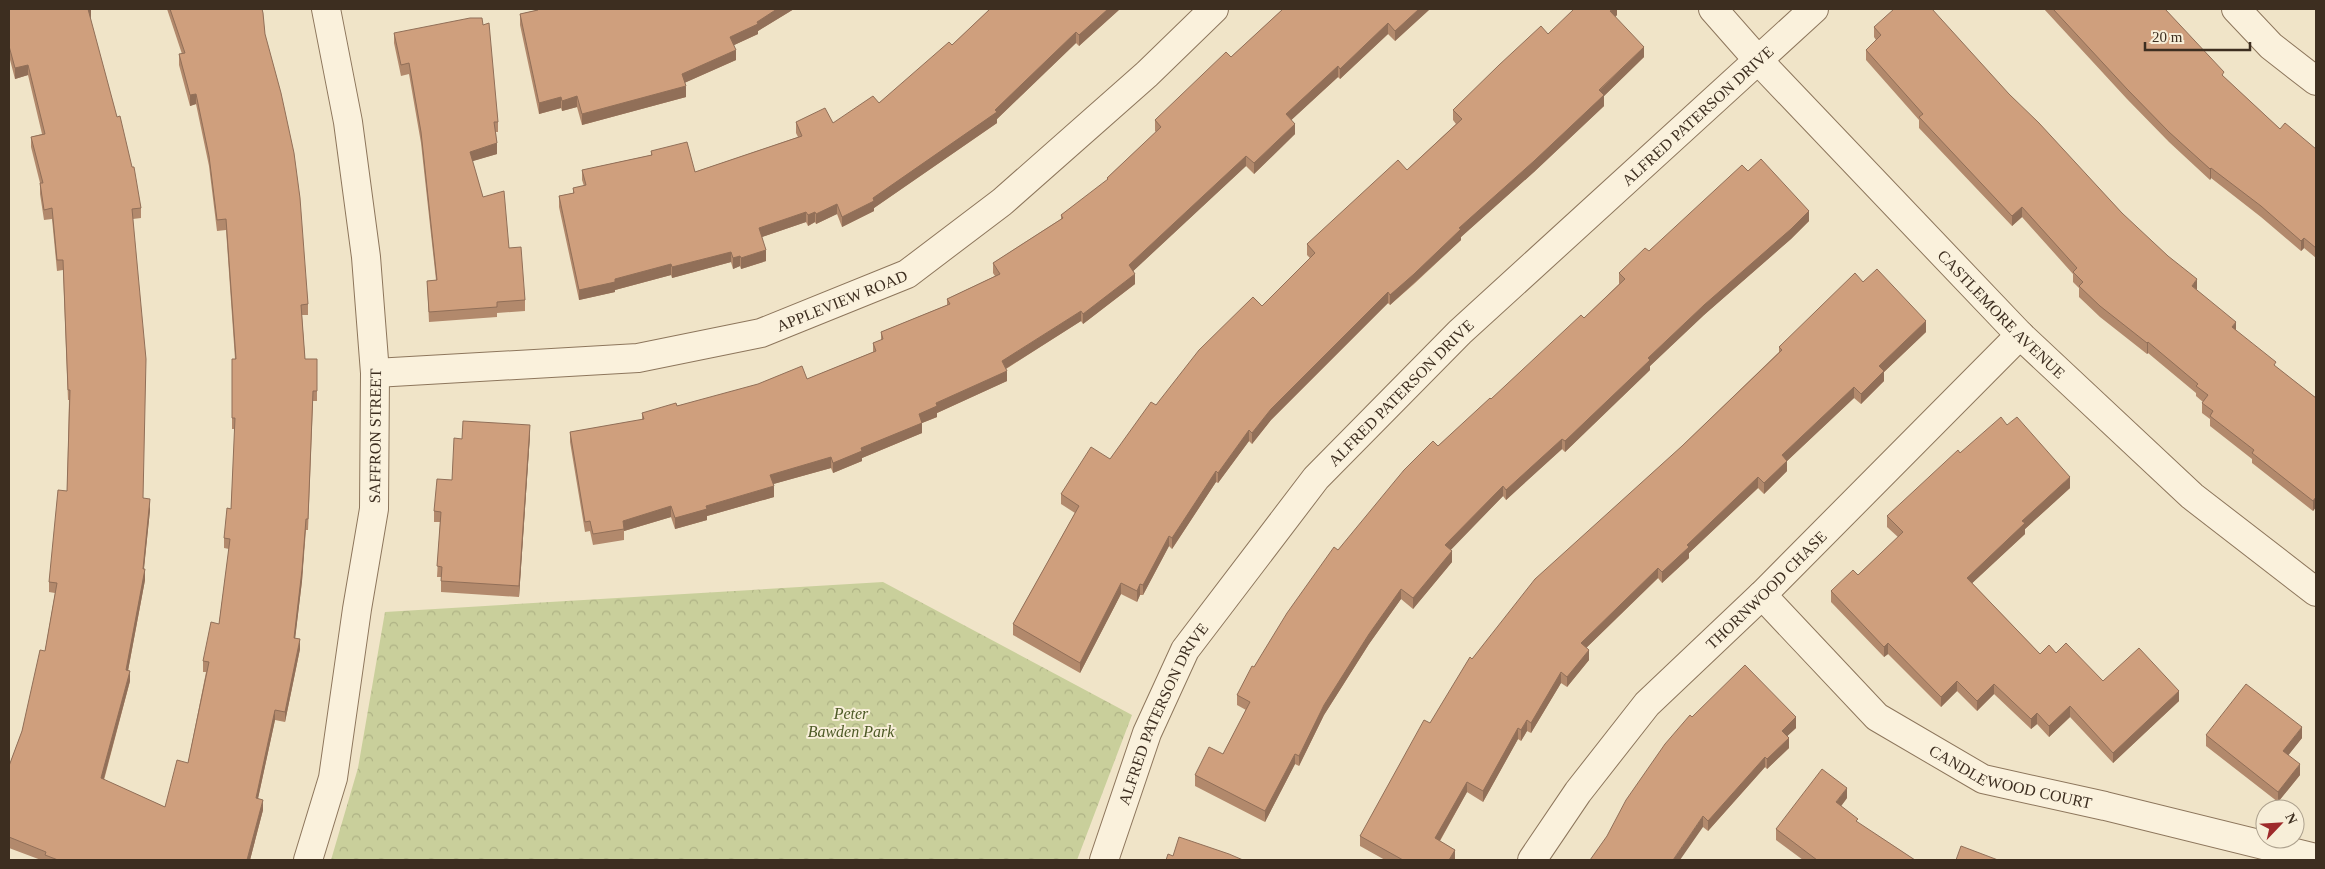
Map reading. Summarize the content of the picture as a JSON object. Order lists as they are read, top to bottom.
{
  "streets": {
    "street": [
      "ALFRED PATERSON DRIVE",
      "APPLEVIEW ROAD",
      "CASTLEMORE AVENUE",
      "SAFFRON STREET",
      "THORNWOOD CHASE",
      "CANDLEWOOD COURT"
    ]
  },
  "crossings": [
    ["ALFRED PATERSON DRIVE", "CASTLEMORE AVENUE"],
    ["APPLEVIEW ROAD", "SAFFRON STREET"],
    ["CASTLEMORE AVENUE", "THORNWOOD CHASE"],
    ["THORNWOOD CHASE", "CANDLEWOOD COURT"]
  ],
  "parks": ["Peter Bawden Park"],
  "scale_bar": "20 m",
  "north": "top right"
}
